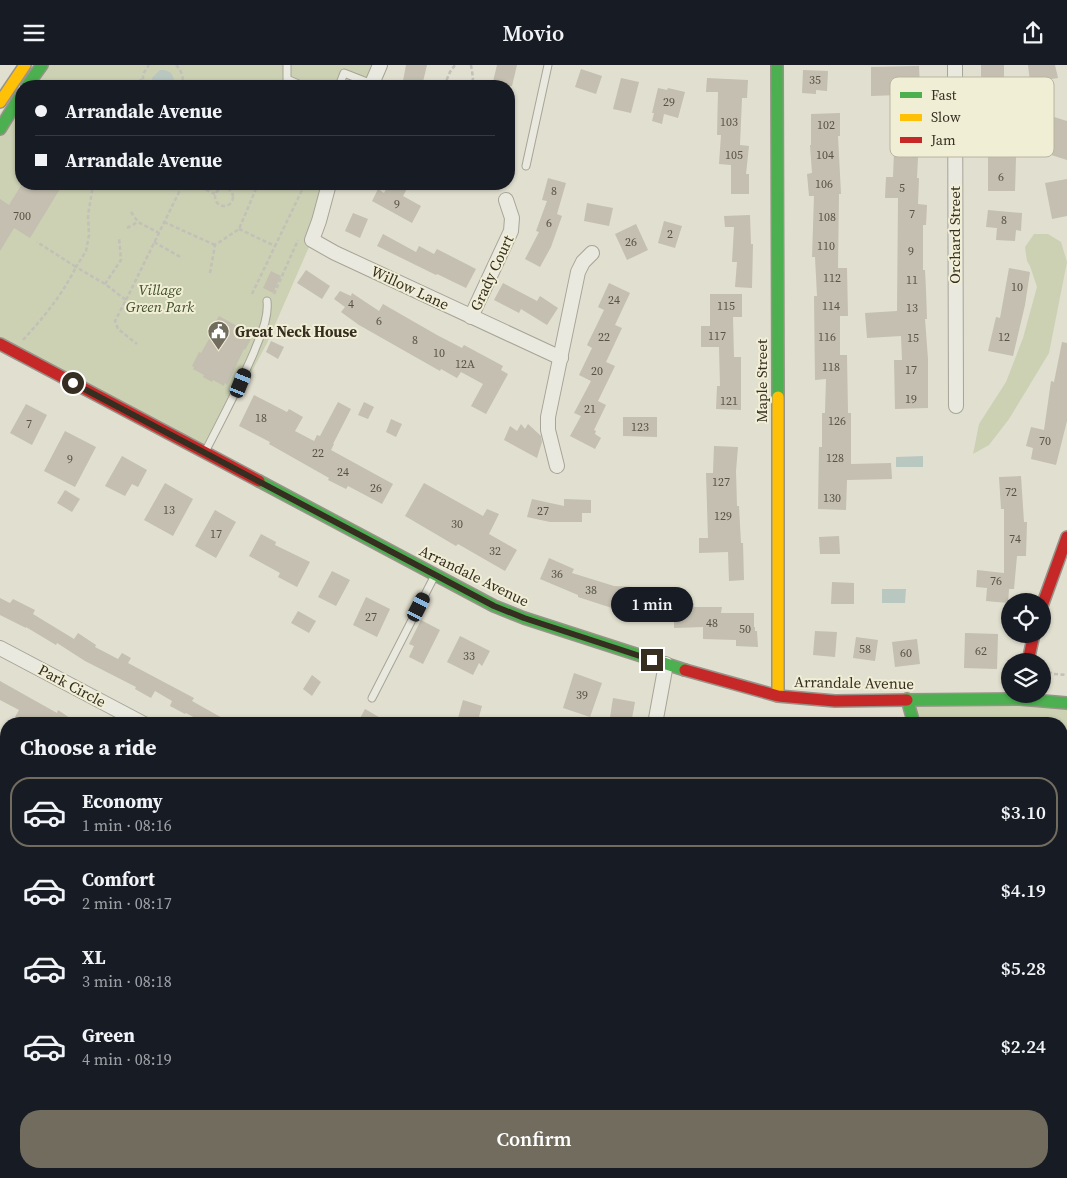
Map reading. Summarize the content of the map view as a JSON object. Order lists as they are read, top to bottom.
{
  "streets": {
    "street": [
      "Orchard Street",
      "Grady Court",
      "Willow Lane",
      "Maple Street",
      "Arrandale Avenue",
      "Park Circle"
    ]
  },
  "crossings": [
    ["Grady Court", "Willow Lane"],
    ["Maple Street", "Arrandale Avenue"]
  ],
  "parks": ["Village Green Park"],
  "places": {
    "public building": ["Great Neck House"]
  },
  "house_numbers": [
    "35",
    "29",
    "103",
    "102",
    "105",
    "104",
    "6",
    "106",
    "5",
    "8",
    "9",
    "7",
    "700",
    "108",
    "8",
    "6",
    "2",
    "26",
    "110",
    "9",
    "112",
    "11",
    "10",
    "24",
    "4",
    "115",
    "114",
    "13",
    "6",
    "117",
    "22",
    "116",
    "12",
    "15",
    "8",
    "10",
    "12A",
    "118",
    "17",
    "20",
    "19",
    "121",
    "21",
    "18",
    "126",
    "7",
    "123",
    "70",
    "22",
    "128",
    "9",
    "24",
    "127",
    "26",
    "72",
    "130",
    "13",
    "27",
    "129",
    "30",
    "17",
    "74",
    "32",
    "36",
    "76",
    "38",
    "27",
    "48",
    "50",
    "58",
    "62",
    "60",
    "33",
    "39"
  ],
  "legend": ["Fast", "Slow", "Jam"],
  "page": {
    "header": "Movio",
    "banner": ["Arrandale Avenue", "Arrandale Avenue"],
    "bubble": "1 min",
    "heading": "Choose a ride",
    "list": [
      {
        "name": "Economy",
        "note": "1 min · 08:16",
        "value": "$3.10"
      },
      {
        "name": "Comfort",
        "note": "2 min · 08:17",
        "value": "$4.19"
      },
      {
        "name": "XL",
        "note": "3 min · 08:18",
        "value": "$5.28"
      },
      {
        "name": "Green",
        "note": "4 min · 08:19",
        "value": "$2.24"
      }
    ],
    "buttons": "Confirm"
  }
}
